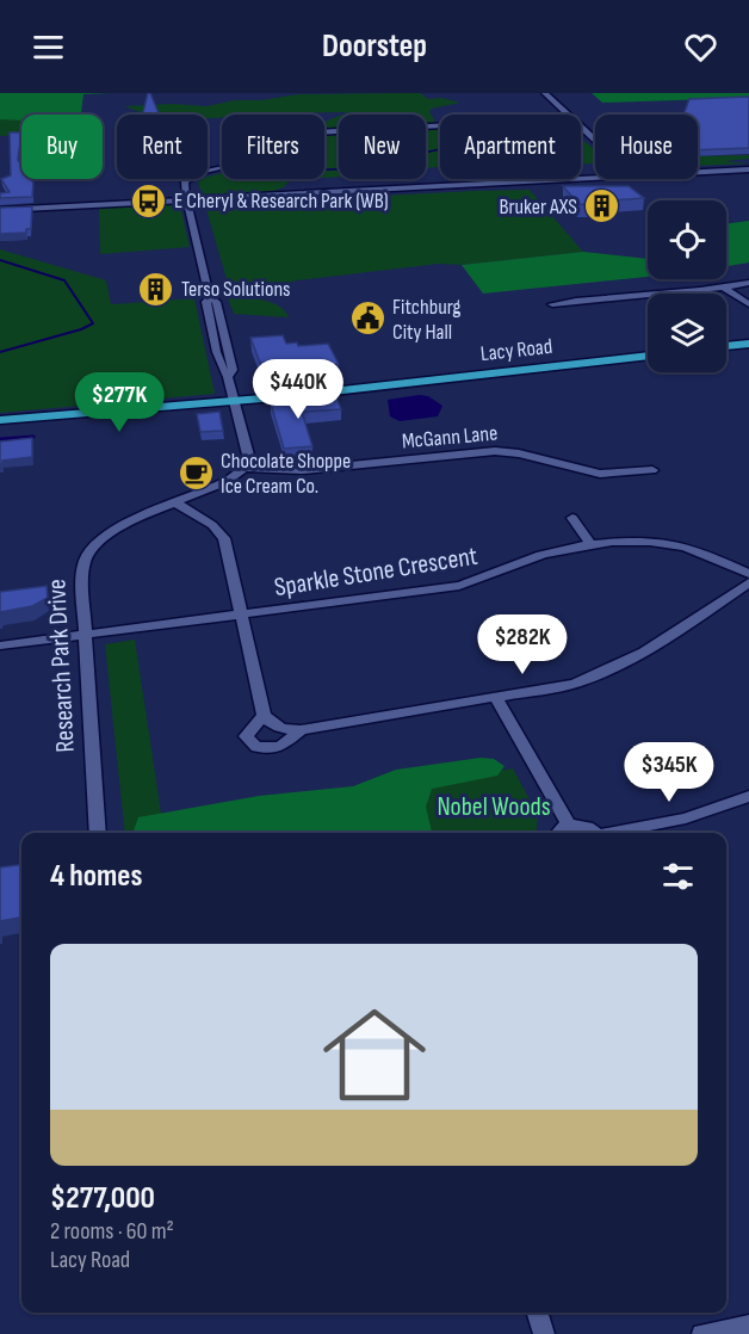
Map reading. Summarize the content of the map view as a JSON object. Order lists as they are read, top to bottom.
{
  "streets": {
    "main road": ["Lacy Road"],
    "street": ["McGann Lane", "Sparkle Stone Crescent", "Research Park Drive"]
  },
  "crossings": [
    ["McGann Lane", "Research Park Drive"],
    ["Sparkle Stone Crescent", "Research Park Drive"]
  ],
  "parks": ["Nobel Woods"],
  "places": {
    "bus stop": ["E Cheryl & Research Park (WB)"],
    "building": ["Bruker AXS", "Terso Solutions"],
    "public building": ["Fitchburg City Hall"],
    "cafe": ["Chocolate Shoppe Ice Cream Co."]
  },
  "page": {
    "header": "Doorstep",
    "chip": [
      "Buy",
      "Rent",
      "Filters",
      "New",
      "Apartment",
      "House"
    ],
    "price": [
      "$440K",
      "$277K",
      "$282K",
      "$345K"
    ],
    "heading": "4 homes",
    "list": [
      {
        "name": "$277,000",
        "note": "2 rooms · 60 m² · Lacy Road"
      }
    ]
  }
}
